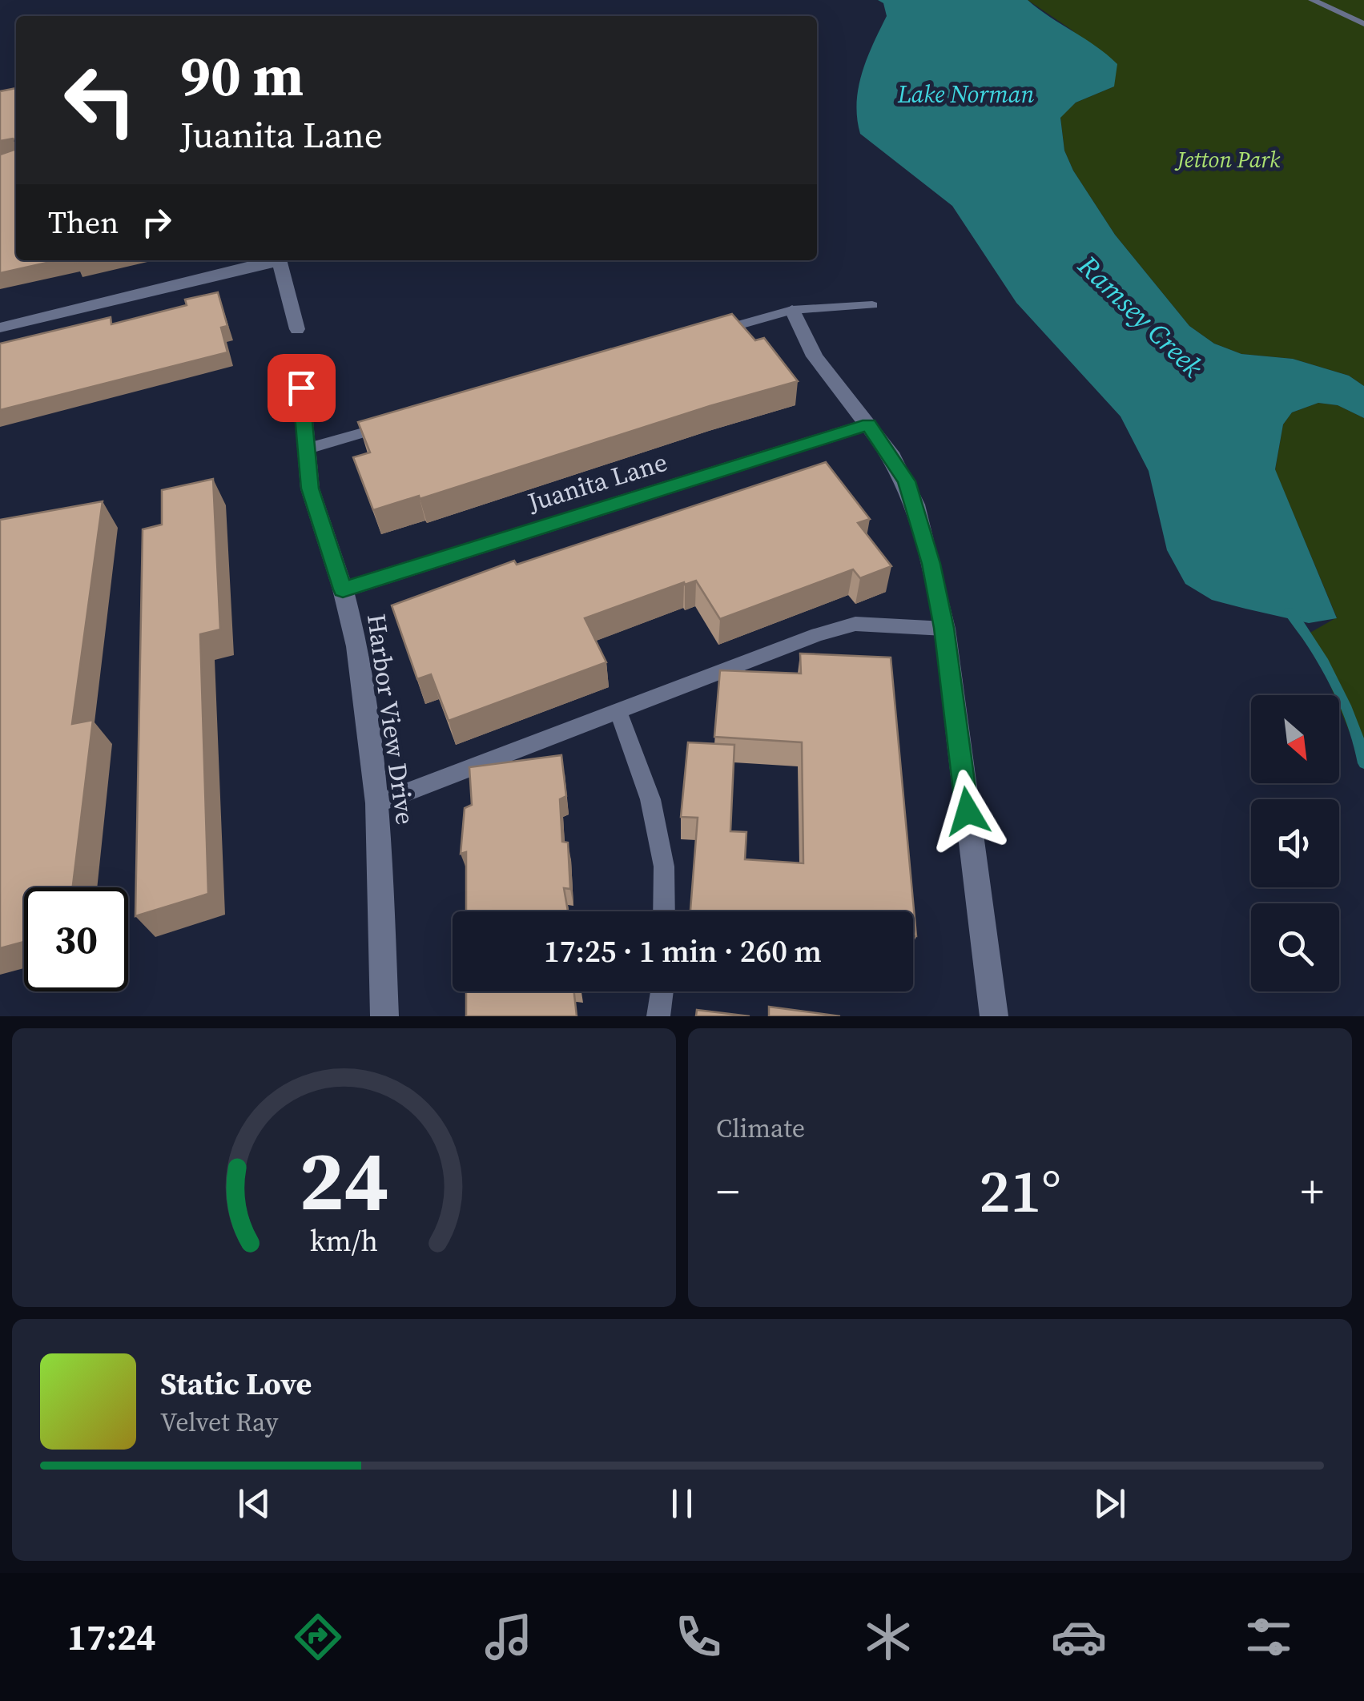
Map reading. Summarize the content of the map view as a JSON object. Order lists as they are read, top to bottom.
{
  "streets": {
    "street": ["Juanita Lane", "Harbor View Drive"]
  },
  "crossings": [
    ["Juanita Lane", "Harbor View Drive"]
  ],
  "water": ["Lake Norman", "Ramsey Creek"],
  "parks": ["Jetton Park"],
  "north": "bottom right",
  "page": {
    "turn": ["90 m", "Juanita Lane"],
    "then": "Then",
    "limit": "30",
    "trip": "17:25 · 1 min · 260 m",
    "tile": "Climate",
    "heat": ["−", "21°", "+"],
    "song": ["Static Love", "Velvet Ray"],
    "tabs": "17:24",
    "gauge": ["24", "km/h"]
  }
}
